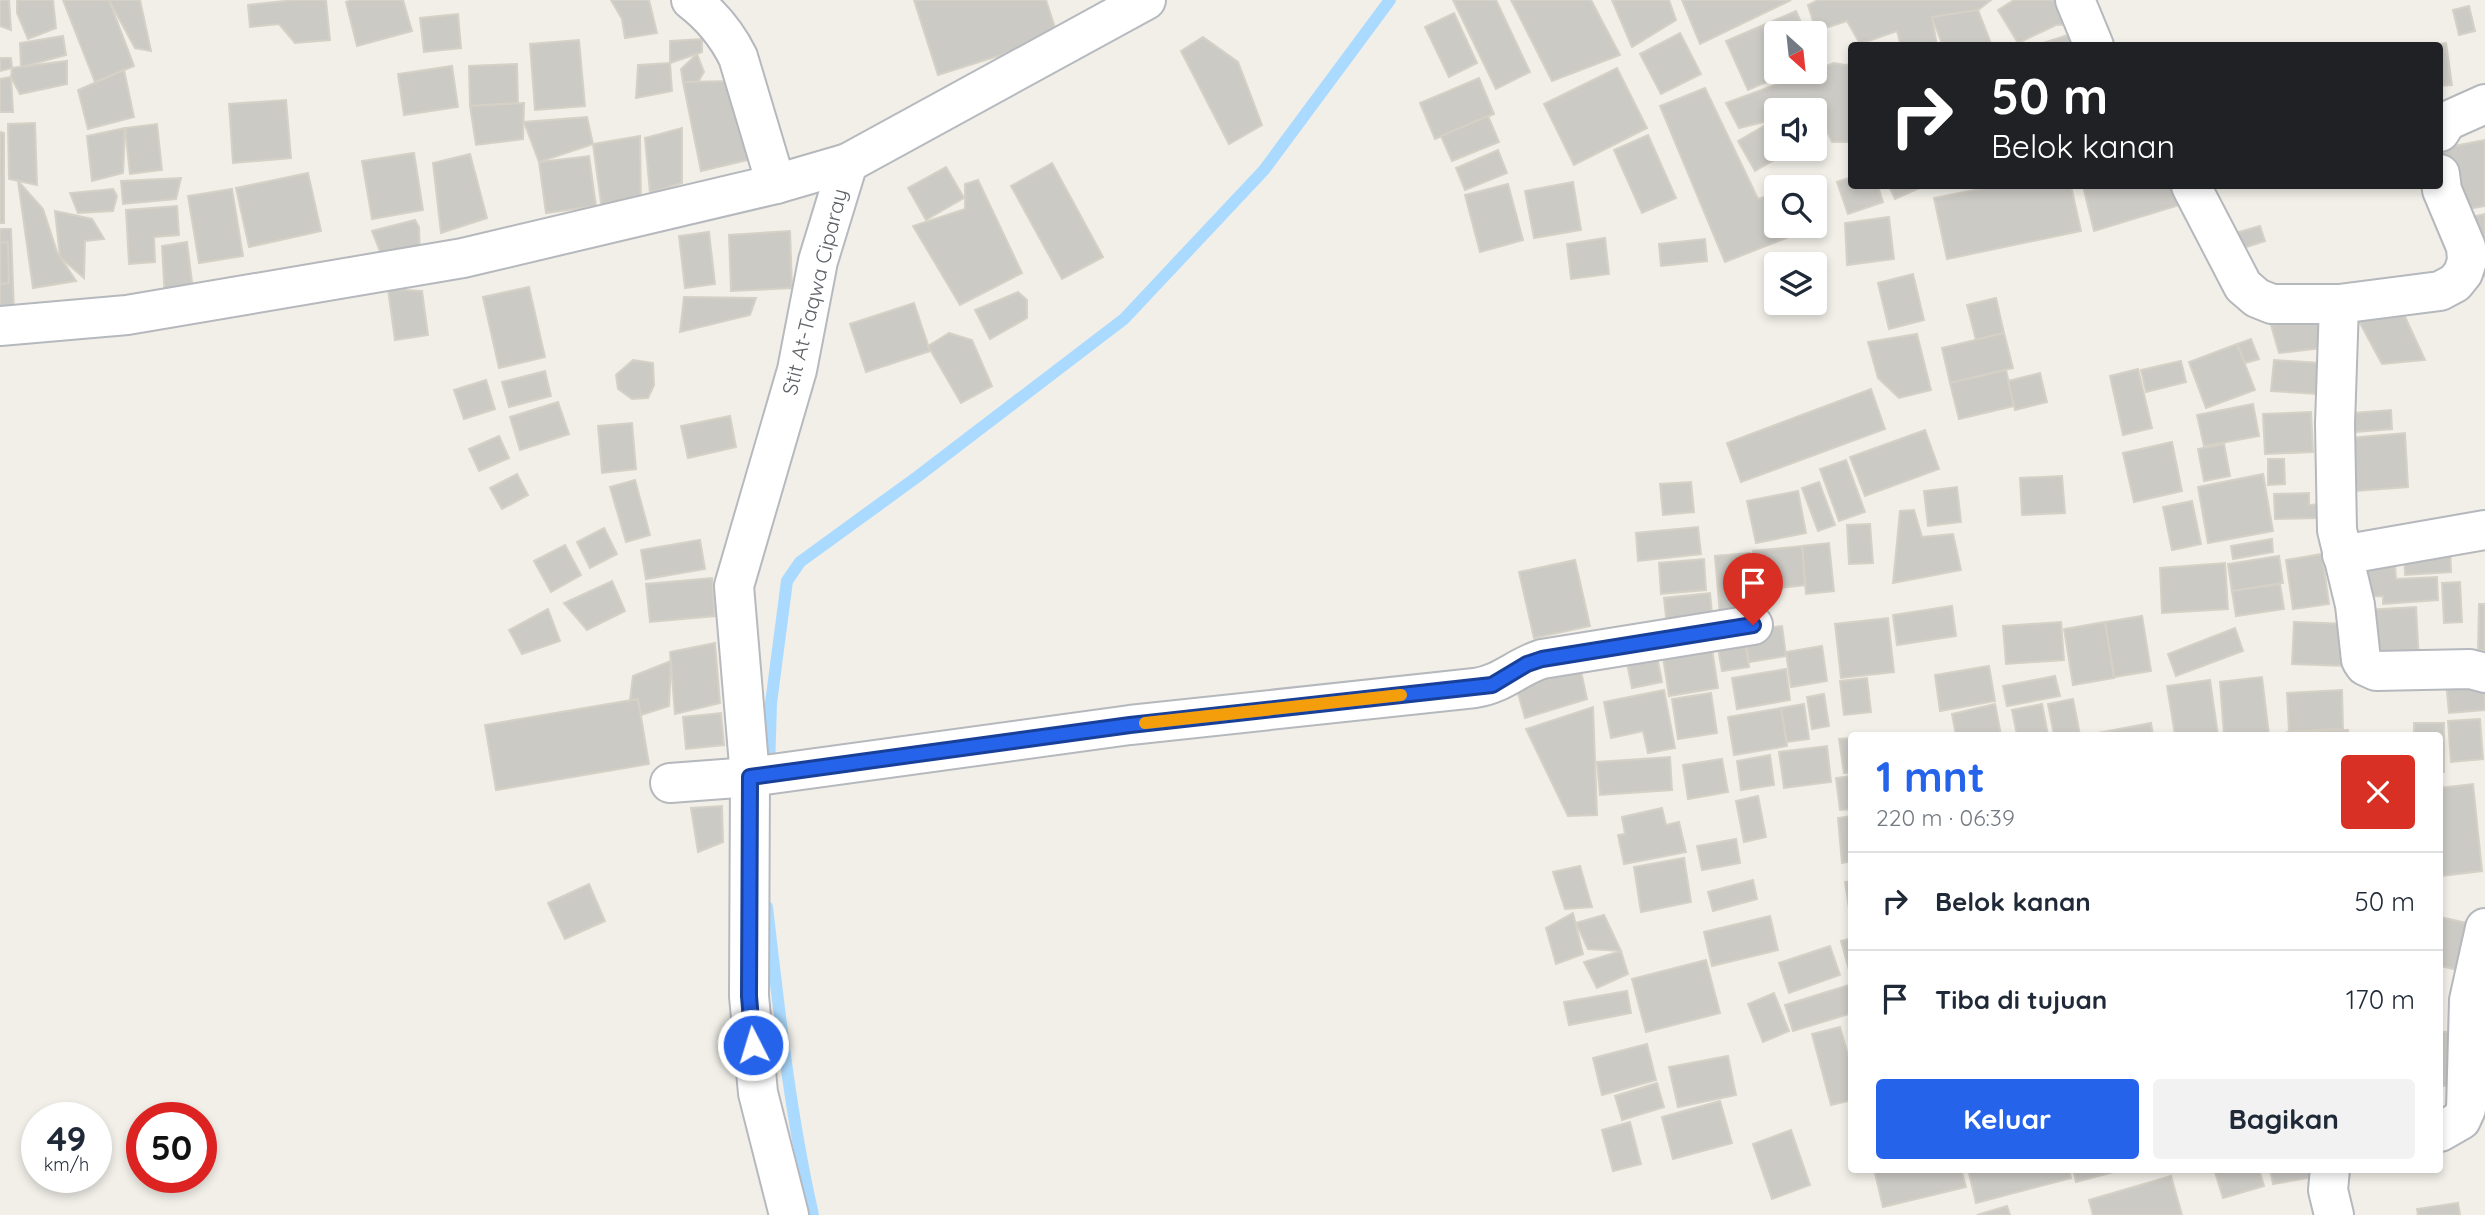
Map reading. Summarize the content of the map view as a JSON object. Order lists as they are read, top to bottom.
{
  "streets": {
    "street": ["Stit At-Taqwa Ciparay"]
  },
  "north": "bottom right",
  "page": {
    "turn": ["50 m", "Belok kanan"],
    "heading": ["1 mnt", "220 m · 06:39"],
    "list": [
      {
        "name": "Belok kanan",
        "value": "50 m"
      },
      {
        "name": "Tiba di tujuan",
        "value": "170 m"
      }
    ],
    "buttons": ["Keluar", "Bagikan"],
    "speed": "49 km/h",
    "limit": "50"
  }
}
